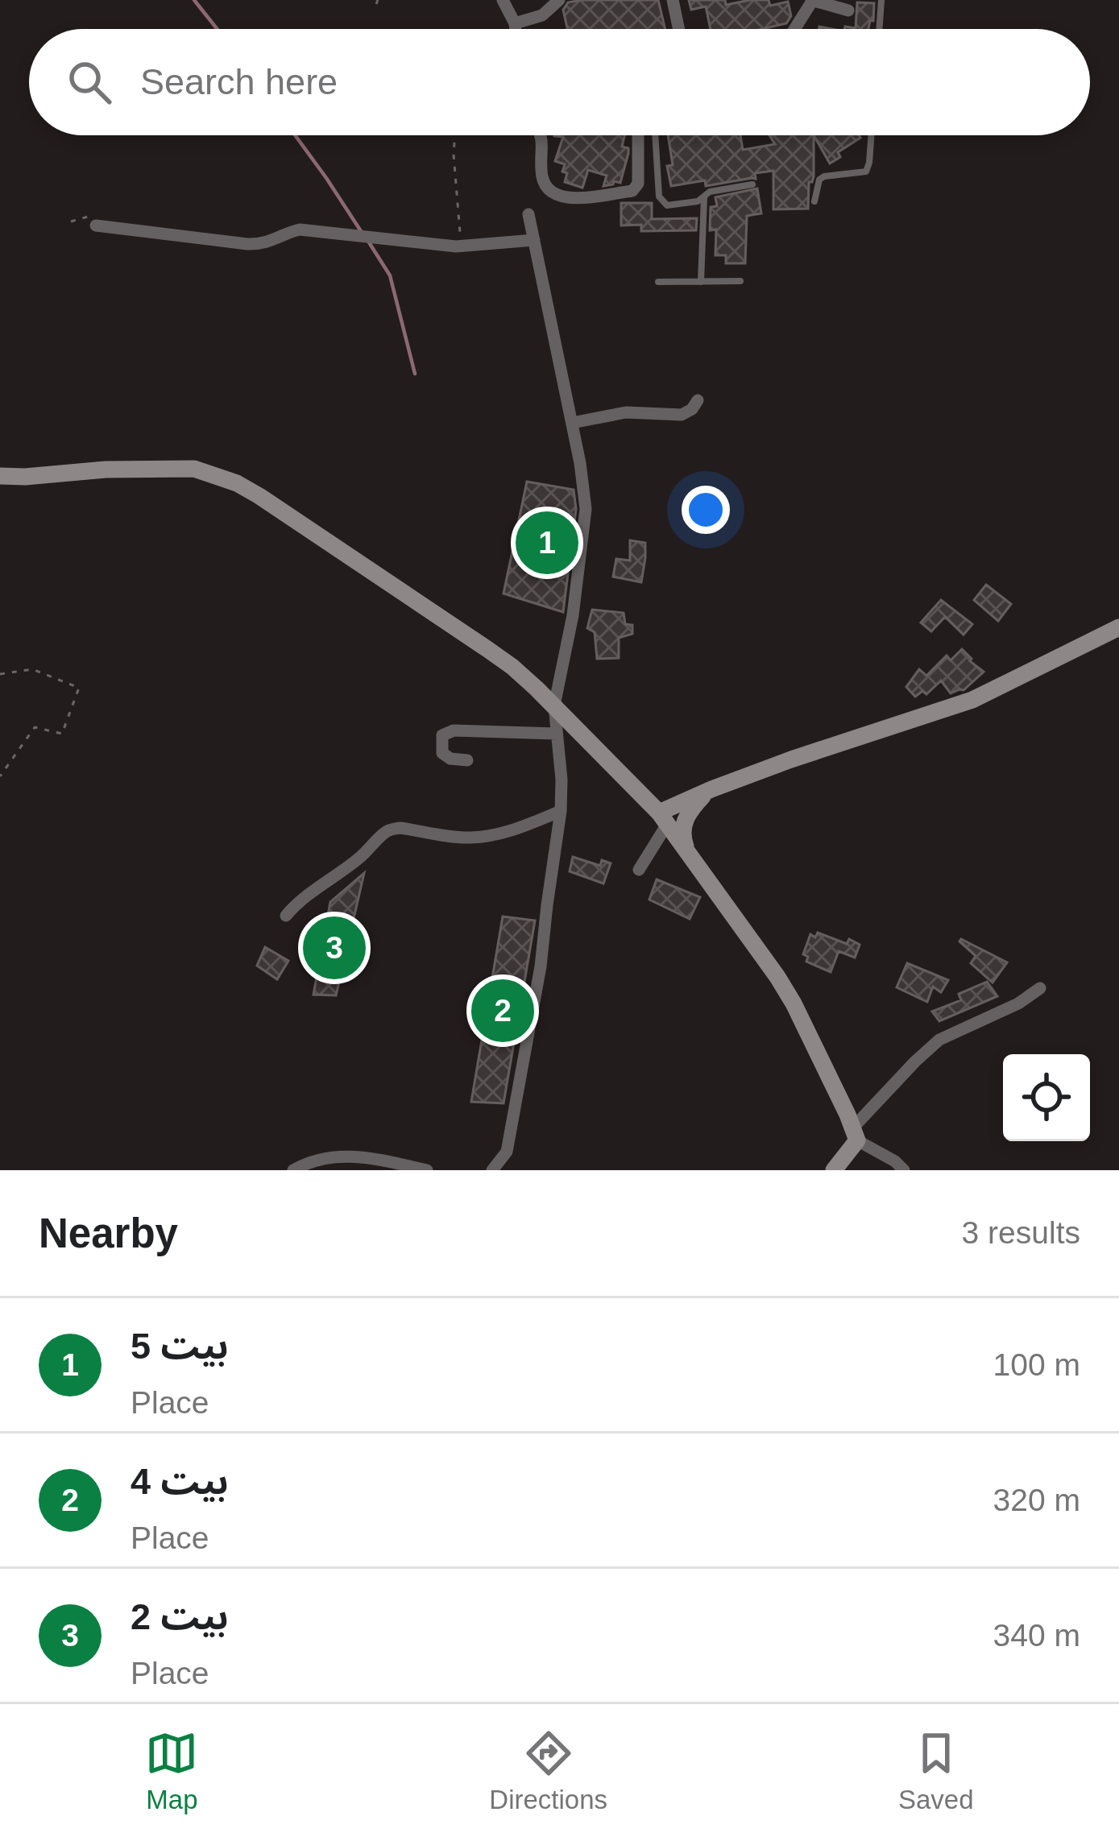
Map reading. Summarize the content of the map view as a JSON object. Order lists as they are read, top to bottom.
{
  "page": {
    "search": "Search here",
    "pins": ["1", "3", "2"],
    "heading": ["Nearby", "3 results"],
    "list": [
      {
        "mark": "1",
        "name": "بيت 5",
        "note": "Place",
        "value": "100 m"
      },
      {
        "mark": "2",
        "name": "بيت 4",
        "note": "Place",
        "value": "320 m"
      },
      {
        "mark": "3",
        "name": "بيت 2",
        "note": "Place",
        "value": "340 m"
      }
    ],
    "nav": ["Map", "Directions", "Saved"]
  }
}
